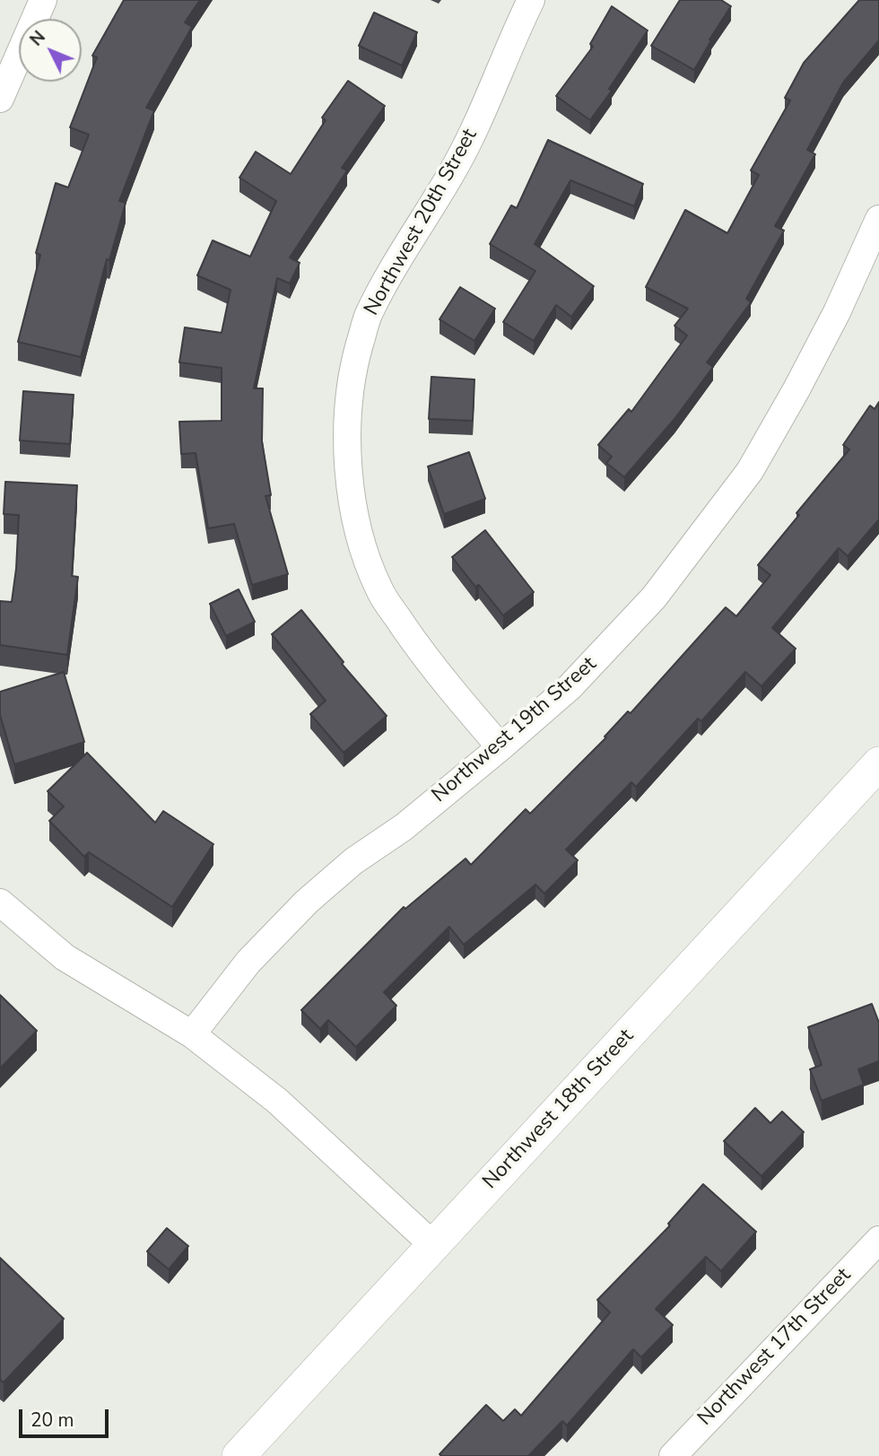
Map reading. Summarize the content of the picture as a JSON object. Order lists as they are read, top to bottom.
{
  "streets": {
    "street": [
      "Northwest 20th Street",
      "Northwest 19th Street",
      "Northwest 18th Street",
      "Northwest 17th Street"
    ]
  },
  "crossings": [
    ["Northwest 20th Street", "Northwest 19th Street"]
  ],
  "scale_bar": "20 m",
  "north": "top left"
}
